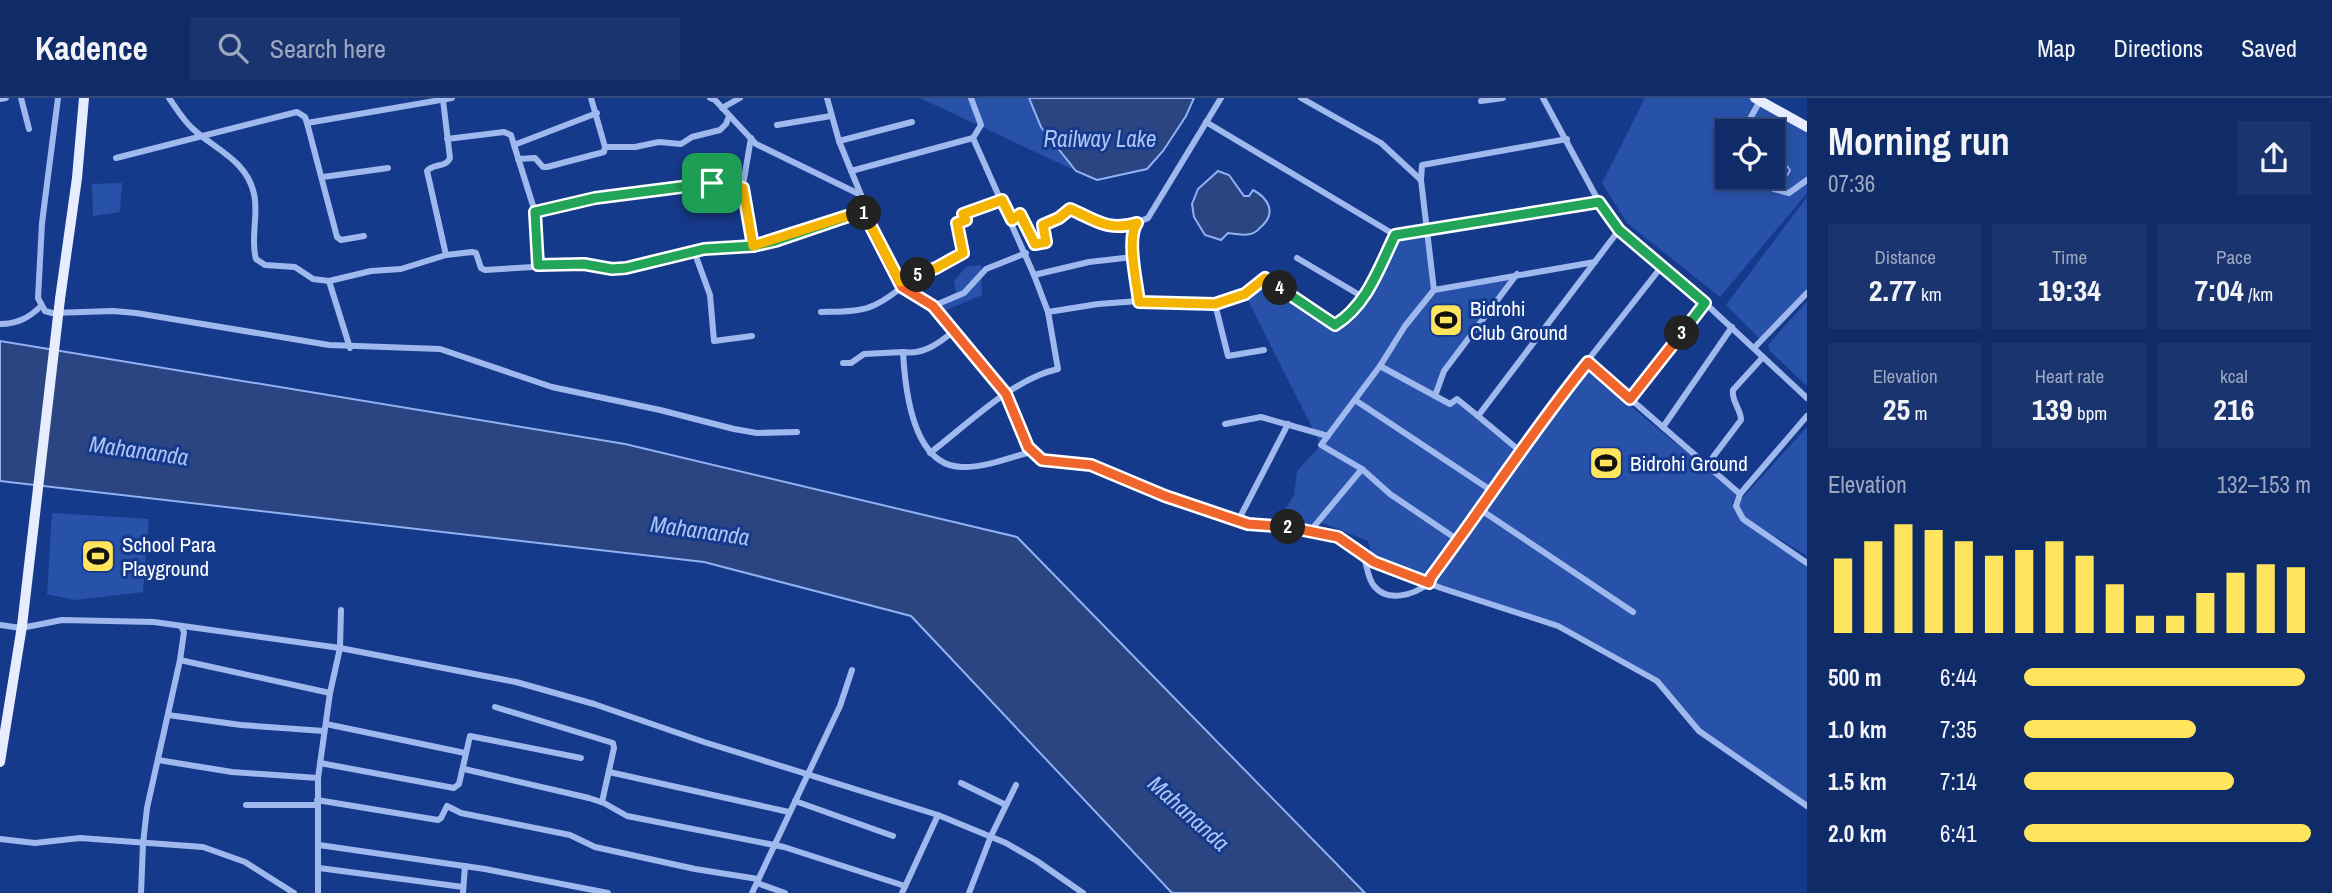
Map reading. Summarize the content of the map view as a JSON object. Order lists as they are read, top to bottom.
{
  "water": ["Railway Lake", "Mahananda"],
  "places": {
    "sports": ["Bidrohi Club Ground", "Bidrohi Ground", "School Para Playground"]
  },
  "page": {
    "header": "Kadence",
    "search": "Search here",
    "nav": ["Map", "Directions", "Saved"],
    "heading": ["Morning run", "07:36"],
    "pins": [
      "1",
      "5",
      "4",
      "3",
      "2"
    ],
    "stats": [
      ["Distance", "2.77 km"],
      ["Time", "19:34"],
      ["Pace", "7:04 /km"],
      ["Elevation", "25 m"],
      ["Heart rate", "139 bpm"],
      ["kcal", "216"]
    ],
    "chart": ["Elevation", "132–153 m"],
    "list": [
      {
        "name": "500 m",
        "note": "6:44"
      },
      {
        "name": "1.0 km",
        "note": "7:35"
      },
      {
        "name": "1.5 km",
        "note": "7:14"
      },
      {
        "name": "2.0 km",
        "note": "6:41"
      }
    ]
  }
}
